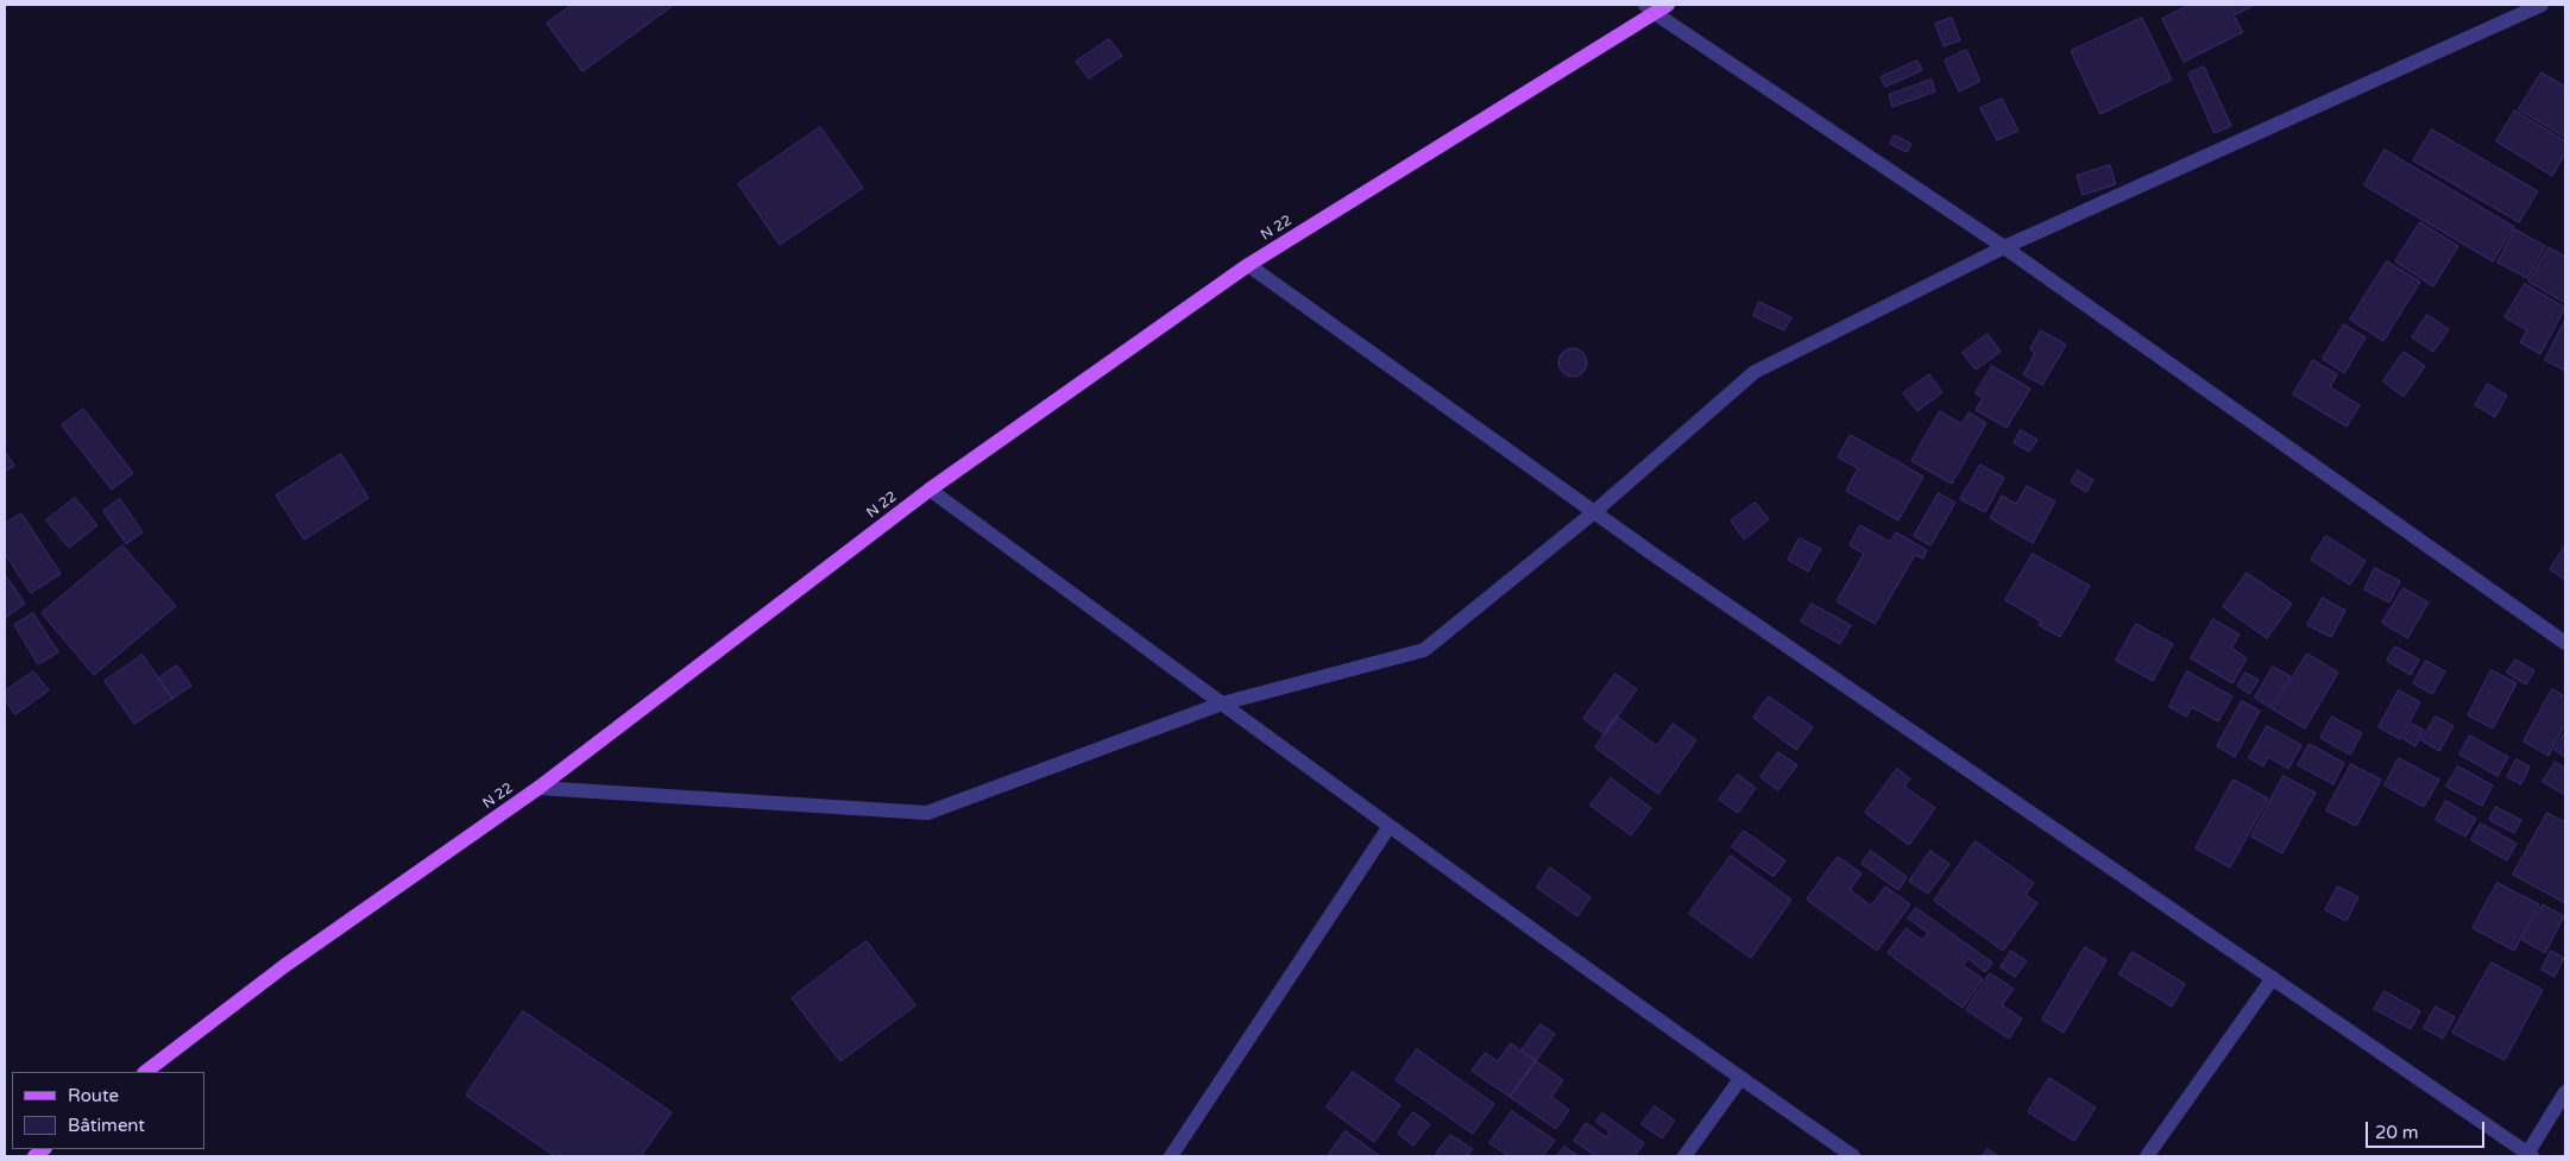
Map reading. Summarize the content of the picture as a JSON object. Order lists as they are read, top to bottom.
{
  "streets": {
    "main road": ["N 22"]
  },
  "legend": ["Route", "Bâtiment"],
  "scale_bar": "20 m"
}
